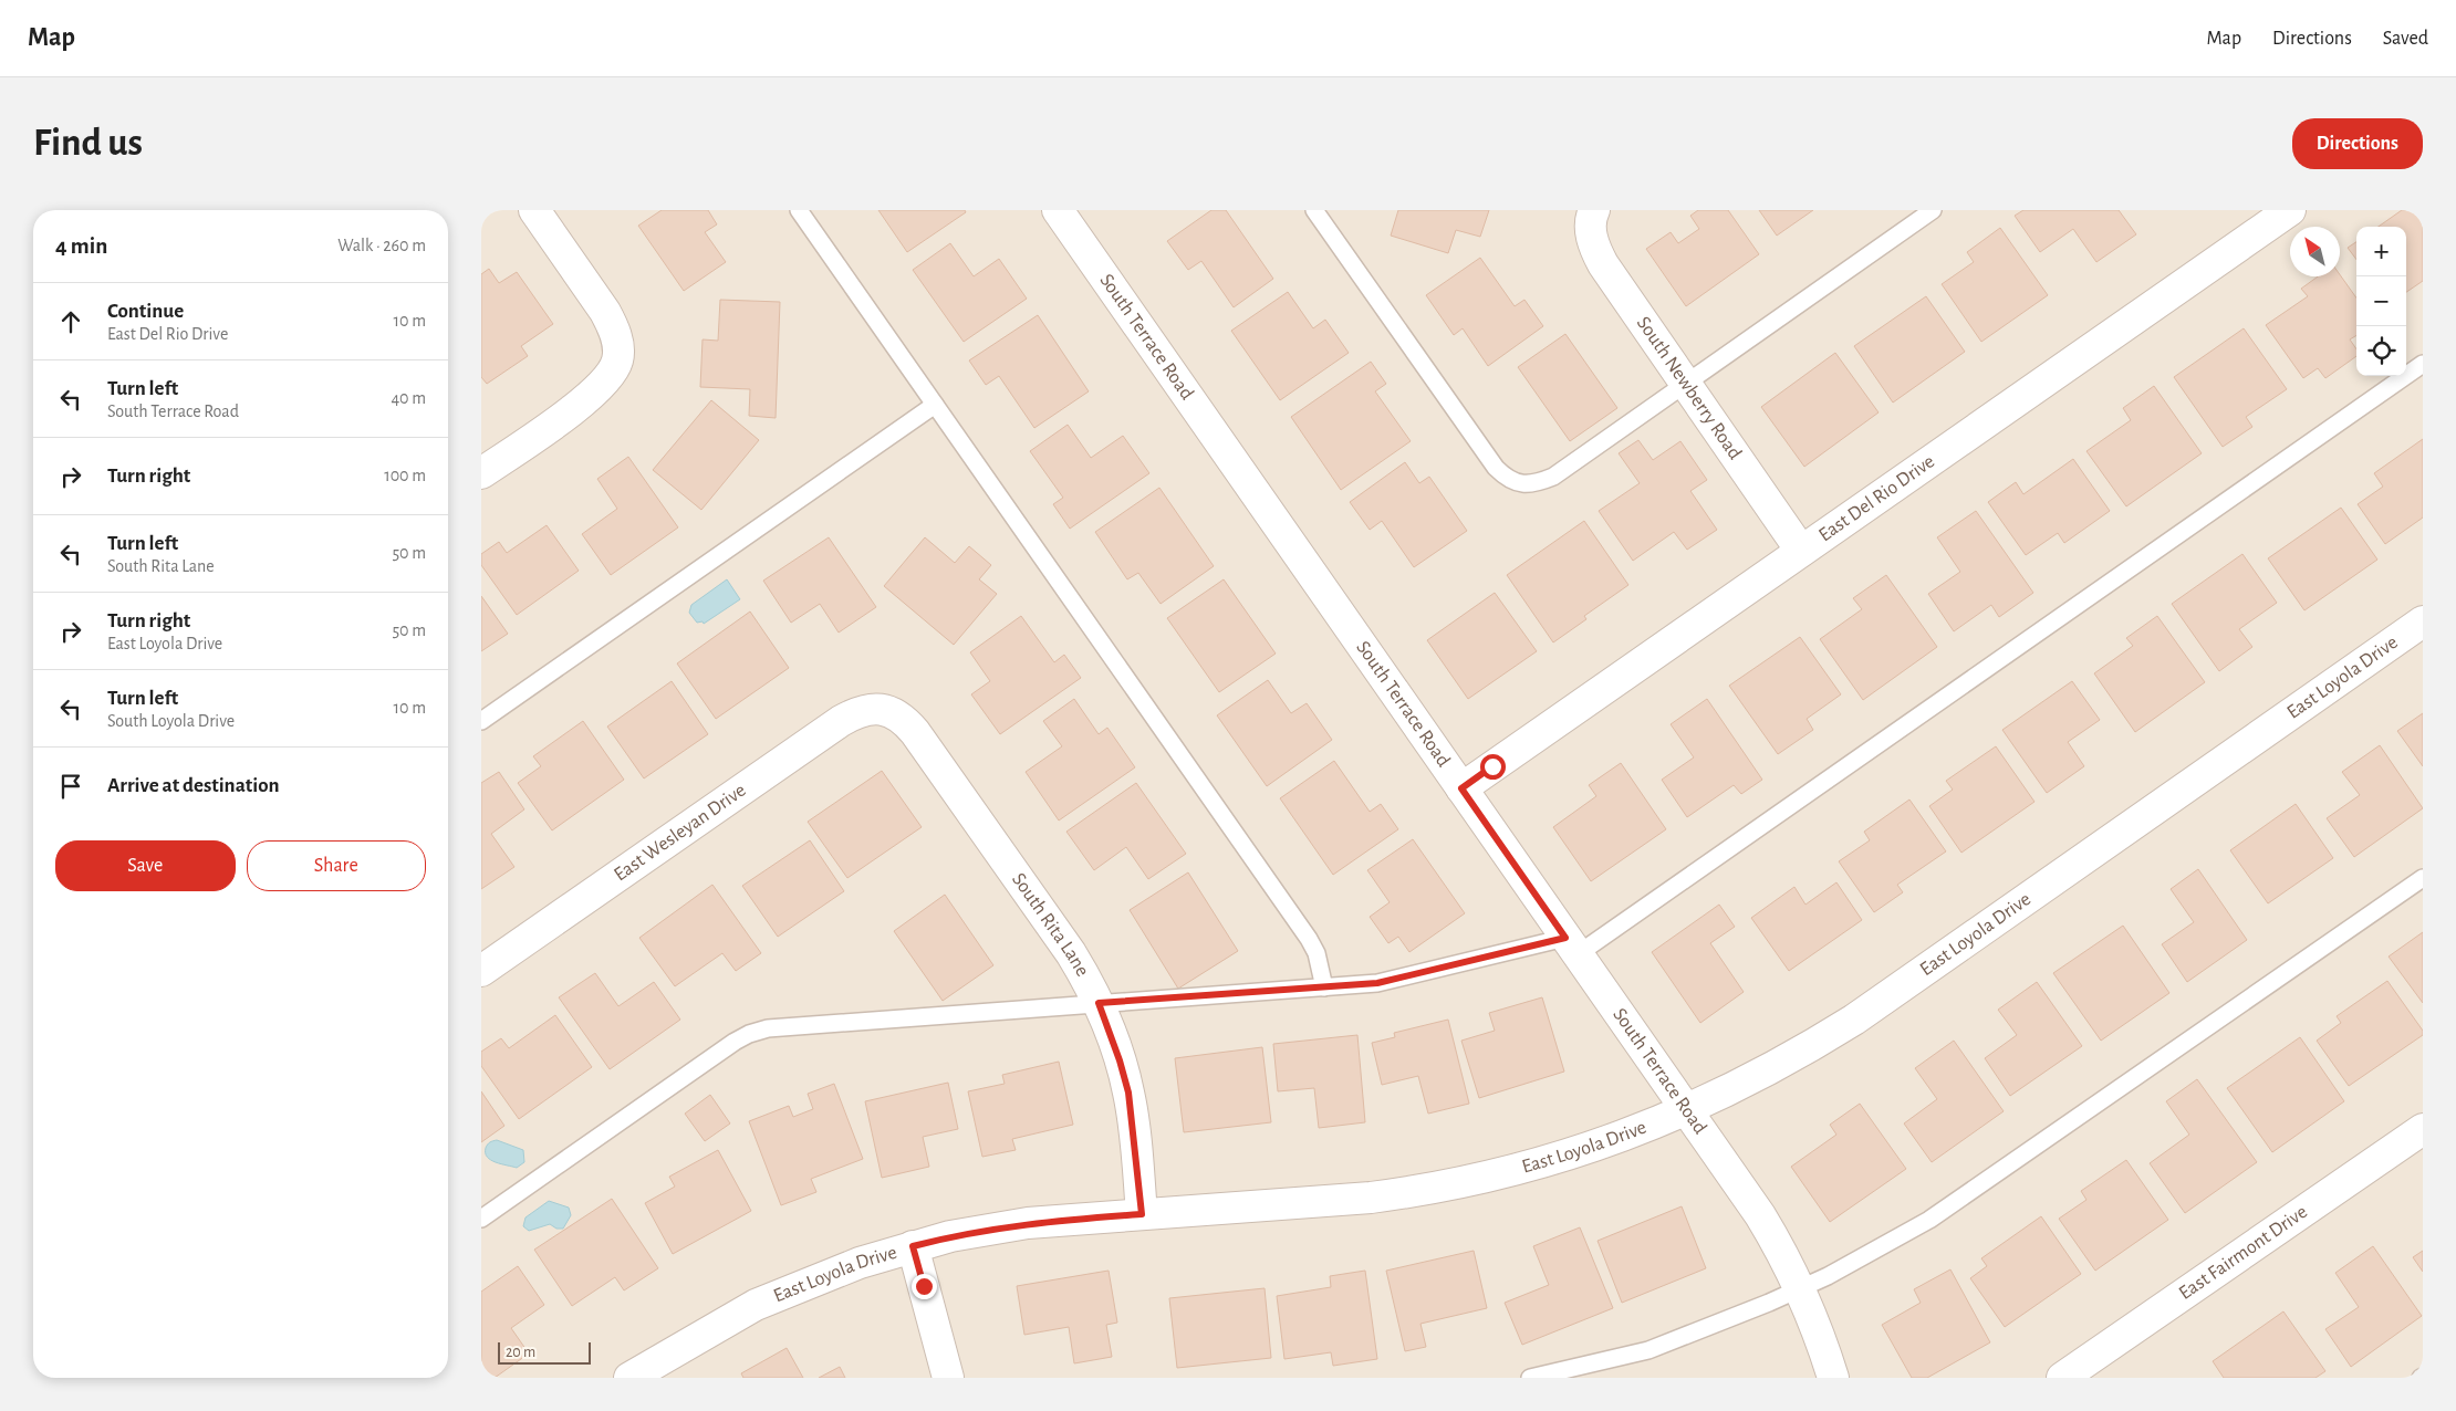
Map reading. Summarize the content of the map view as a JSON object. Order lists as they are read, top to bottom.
{
  "streets": {
    "street": [
      "South Terrace Road",
      "South Newberry Road",
      "East Del Rio Drive",
      "East Loyola Drive",
      "East Wesleyan Drive",
      "South Rita Lane",
      "East Fairmont Drive"
    ]
  },
  "crossings": [
    ["South Terrace Road", "East Del Rio Drive"],
    ["South Terrace Road", "East Loyola Drive"],
    ["South Newberry Road", "East Del Rio Drive"],
    ["East Loyola Drive", "South Rita Lane"],
    ["East Wesleyan Drive", "South Rita Lane"]
  ],
  "scale_bar": "20 m",
  "north": "top left",
  "page": {
    "header": "Map",
    "nav": ["Map", "Directions", "Saved"],
    "buttons": [
      "Directions",
      ["Save", "Share"]
    ],
    "title": "Find us",
    "heading": ["4 min", "Walk · 260 m"],
    "map_buttons": ["+", "−"],
    "list": [
      ["Continue", "East Del Rio Drive", "10 m"],
      ["Turn left", "South Terrace Road", "40 m"],
      ["Turn right", "100 m"],
      ["Turn left", "South Rita Lane", "50 m"],
      ["Turn right", "East Loyola Drive", "50 m"],
      ["Turn left", "South Loyola Drive", "10 m"],
      "Arrive at destination"
    ],
    "scale": "20 m"
  }
}
